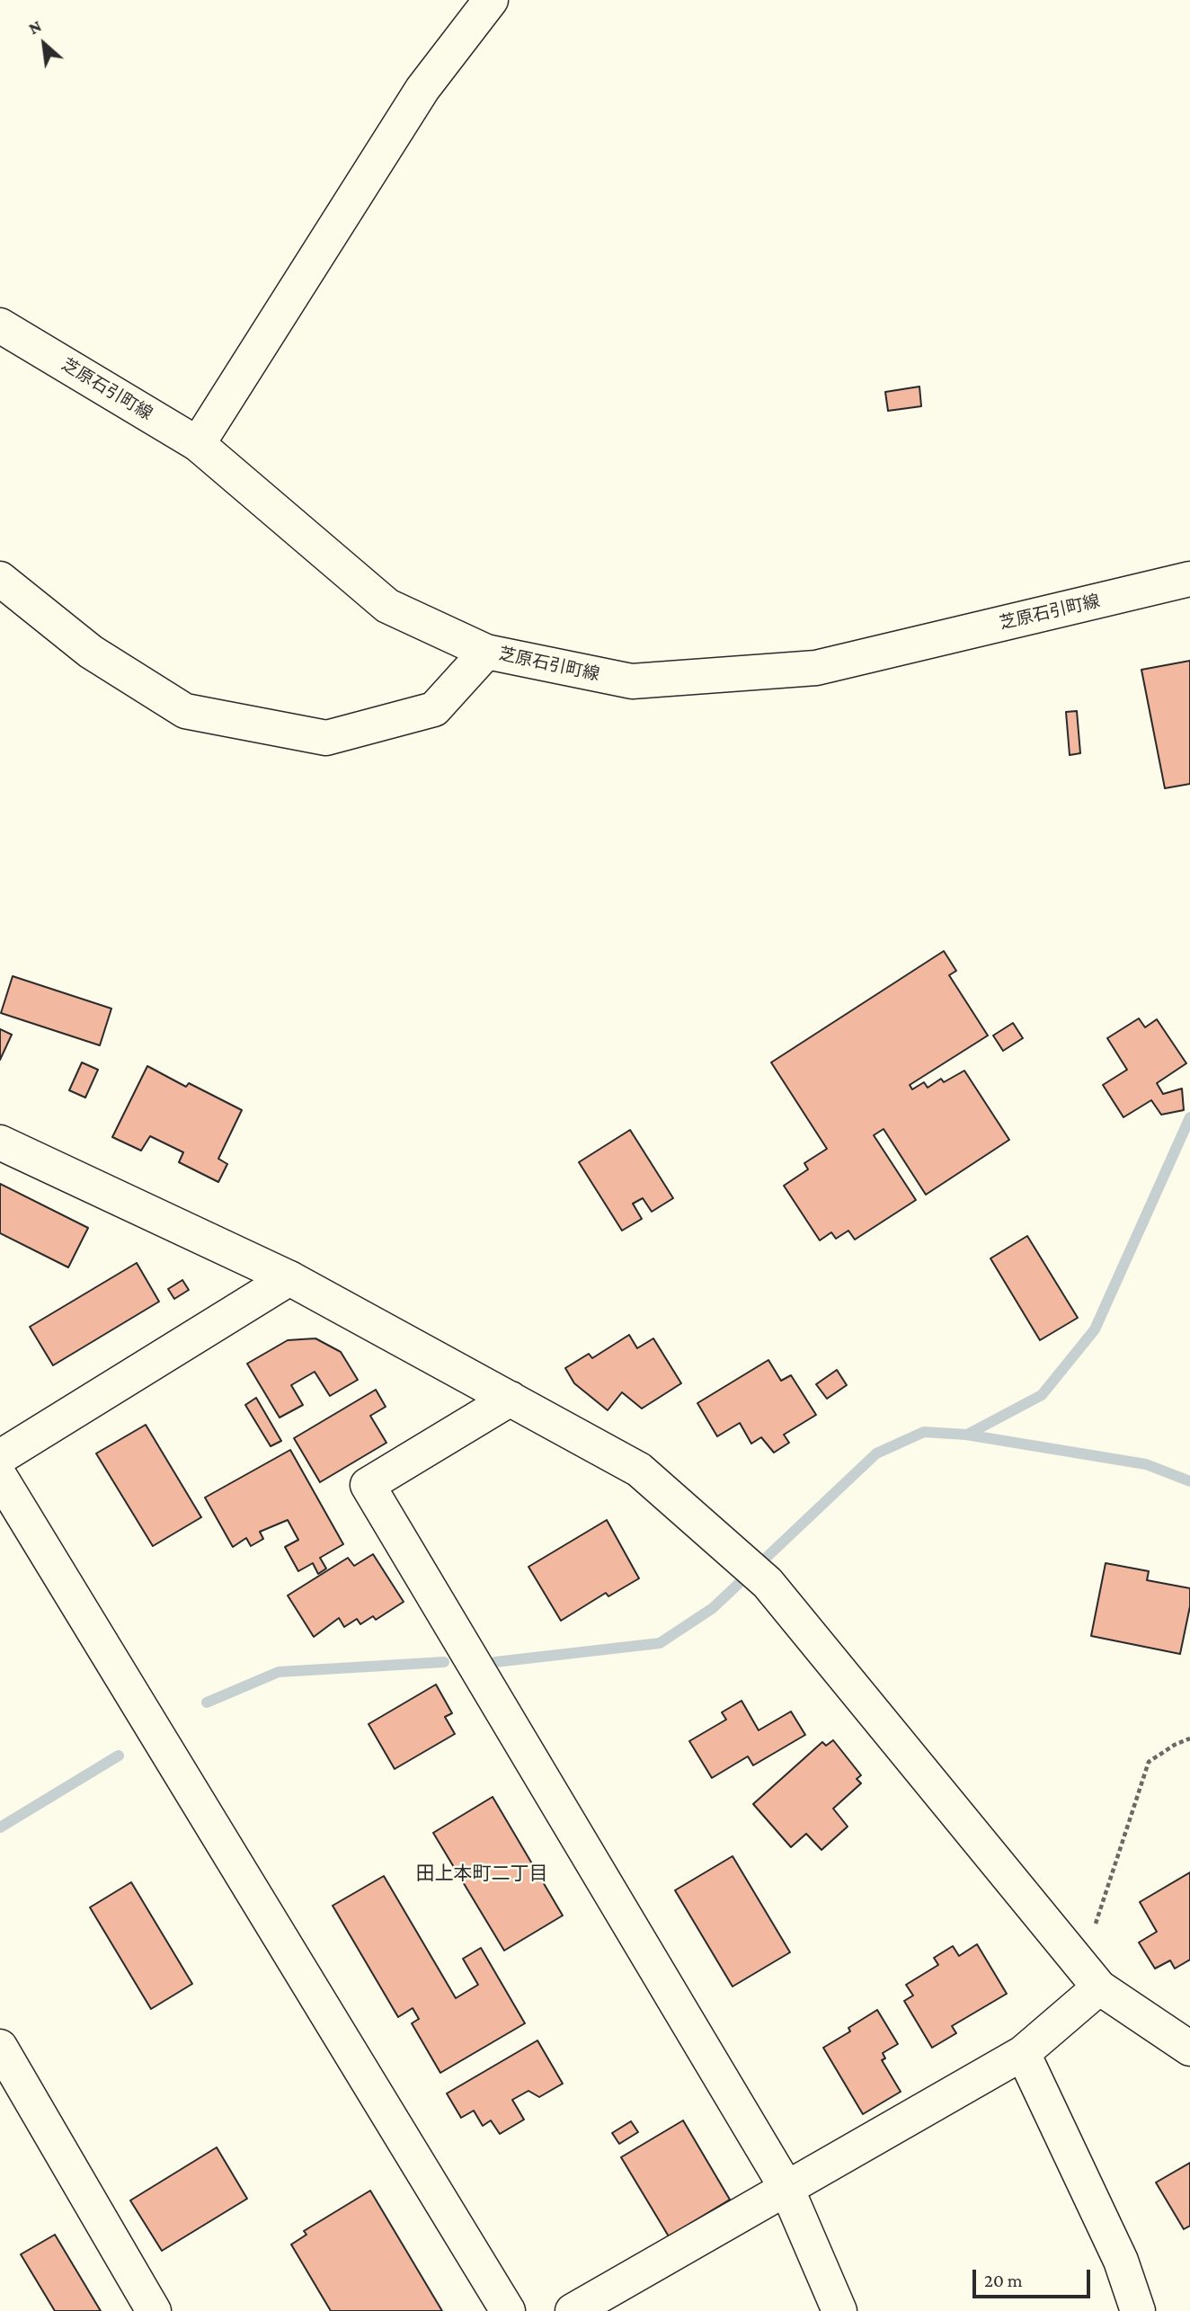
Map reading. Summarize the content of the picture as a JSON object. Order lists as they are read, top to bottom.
{
  "streets": {
    "street": ["芝原石引町線"]
  },
  "districts": ["田上本町二丁目"],
  "scale_bar": "20 m",
  "north": "top left"
}
